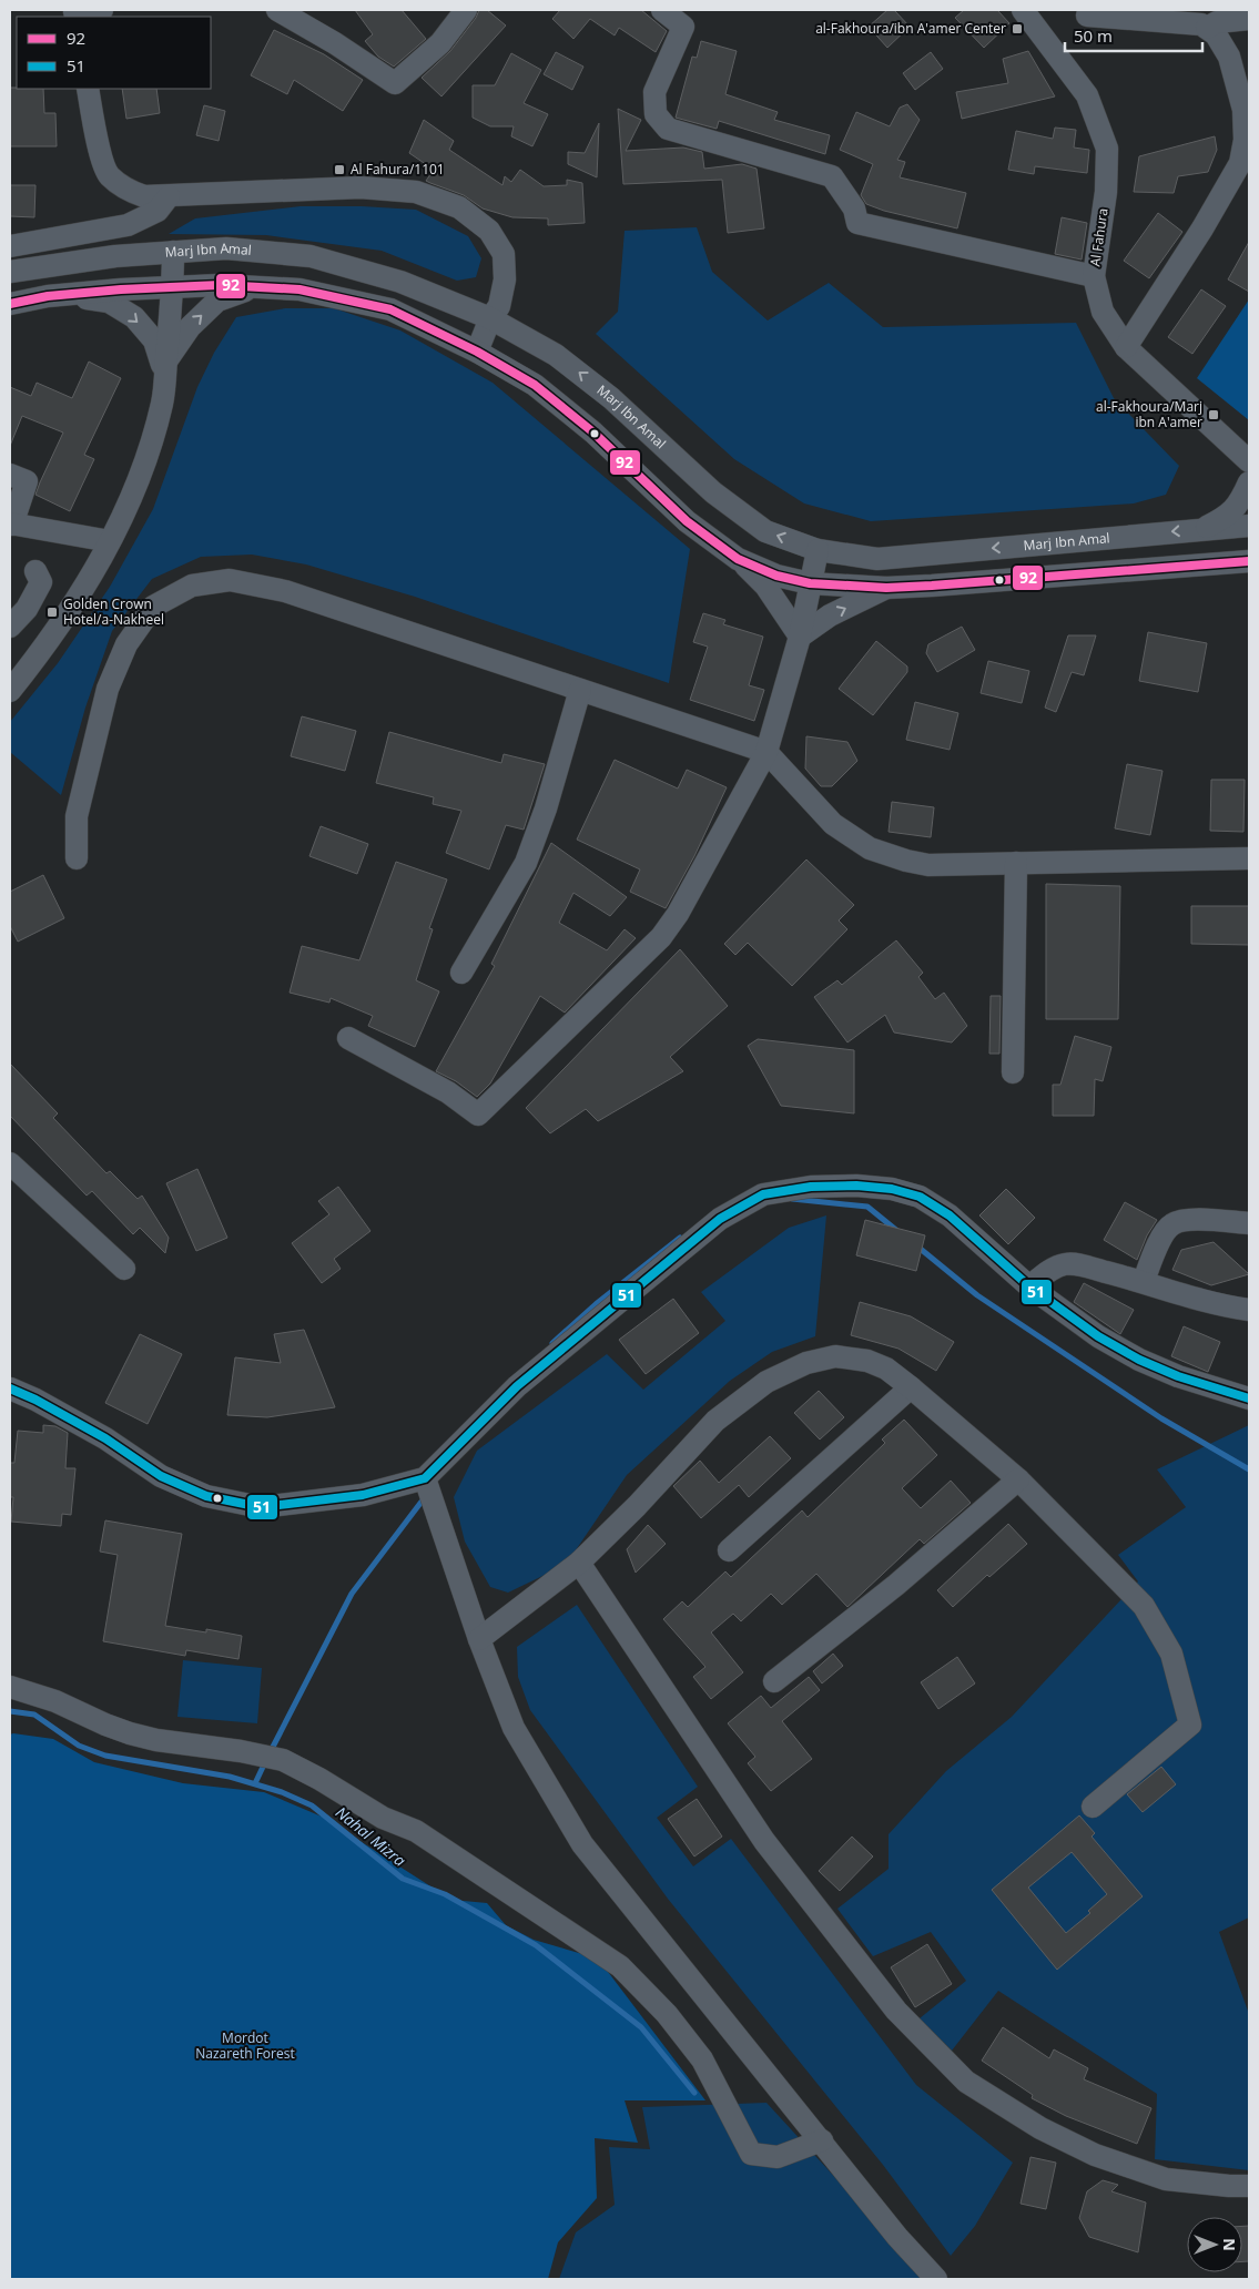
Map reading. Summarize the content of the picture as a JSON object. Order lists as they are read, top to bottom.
{
  "streets": {
    "street": ["Al Fahura", "Marj Ibn Amal"]
  },
  "water": ["Nahal Mizra"],
  "parks": ["Mordot Nazareth Forest"],
  "places": {
    "transit": [
      "al-Fakhoura/ibn A'amer Center",
      "Al Fahura/1101",
      "al-Fakhoura/Marj ibn A'amer",
      "Golden Crown Hotel/a-Nakheel"
    ]
  },
  "lines": ["transit line 92", "transit line 51"],
  "legend": ["92", "51"],
  "scale_bar": "50 m",
  "north": "right"
}
